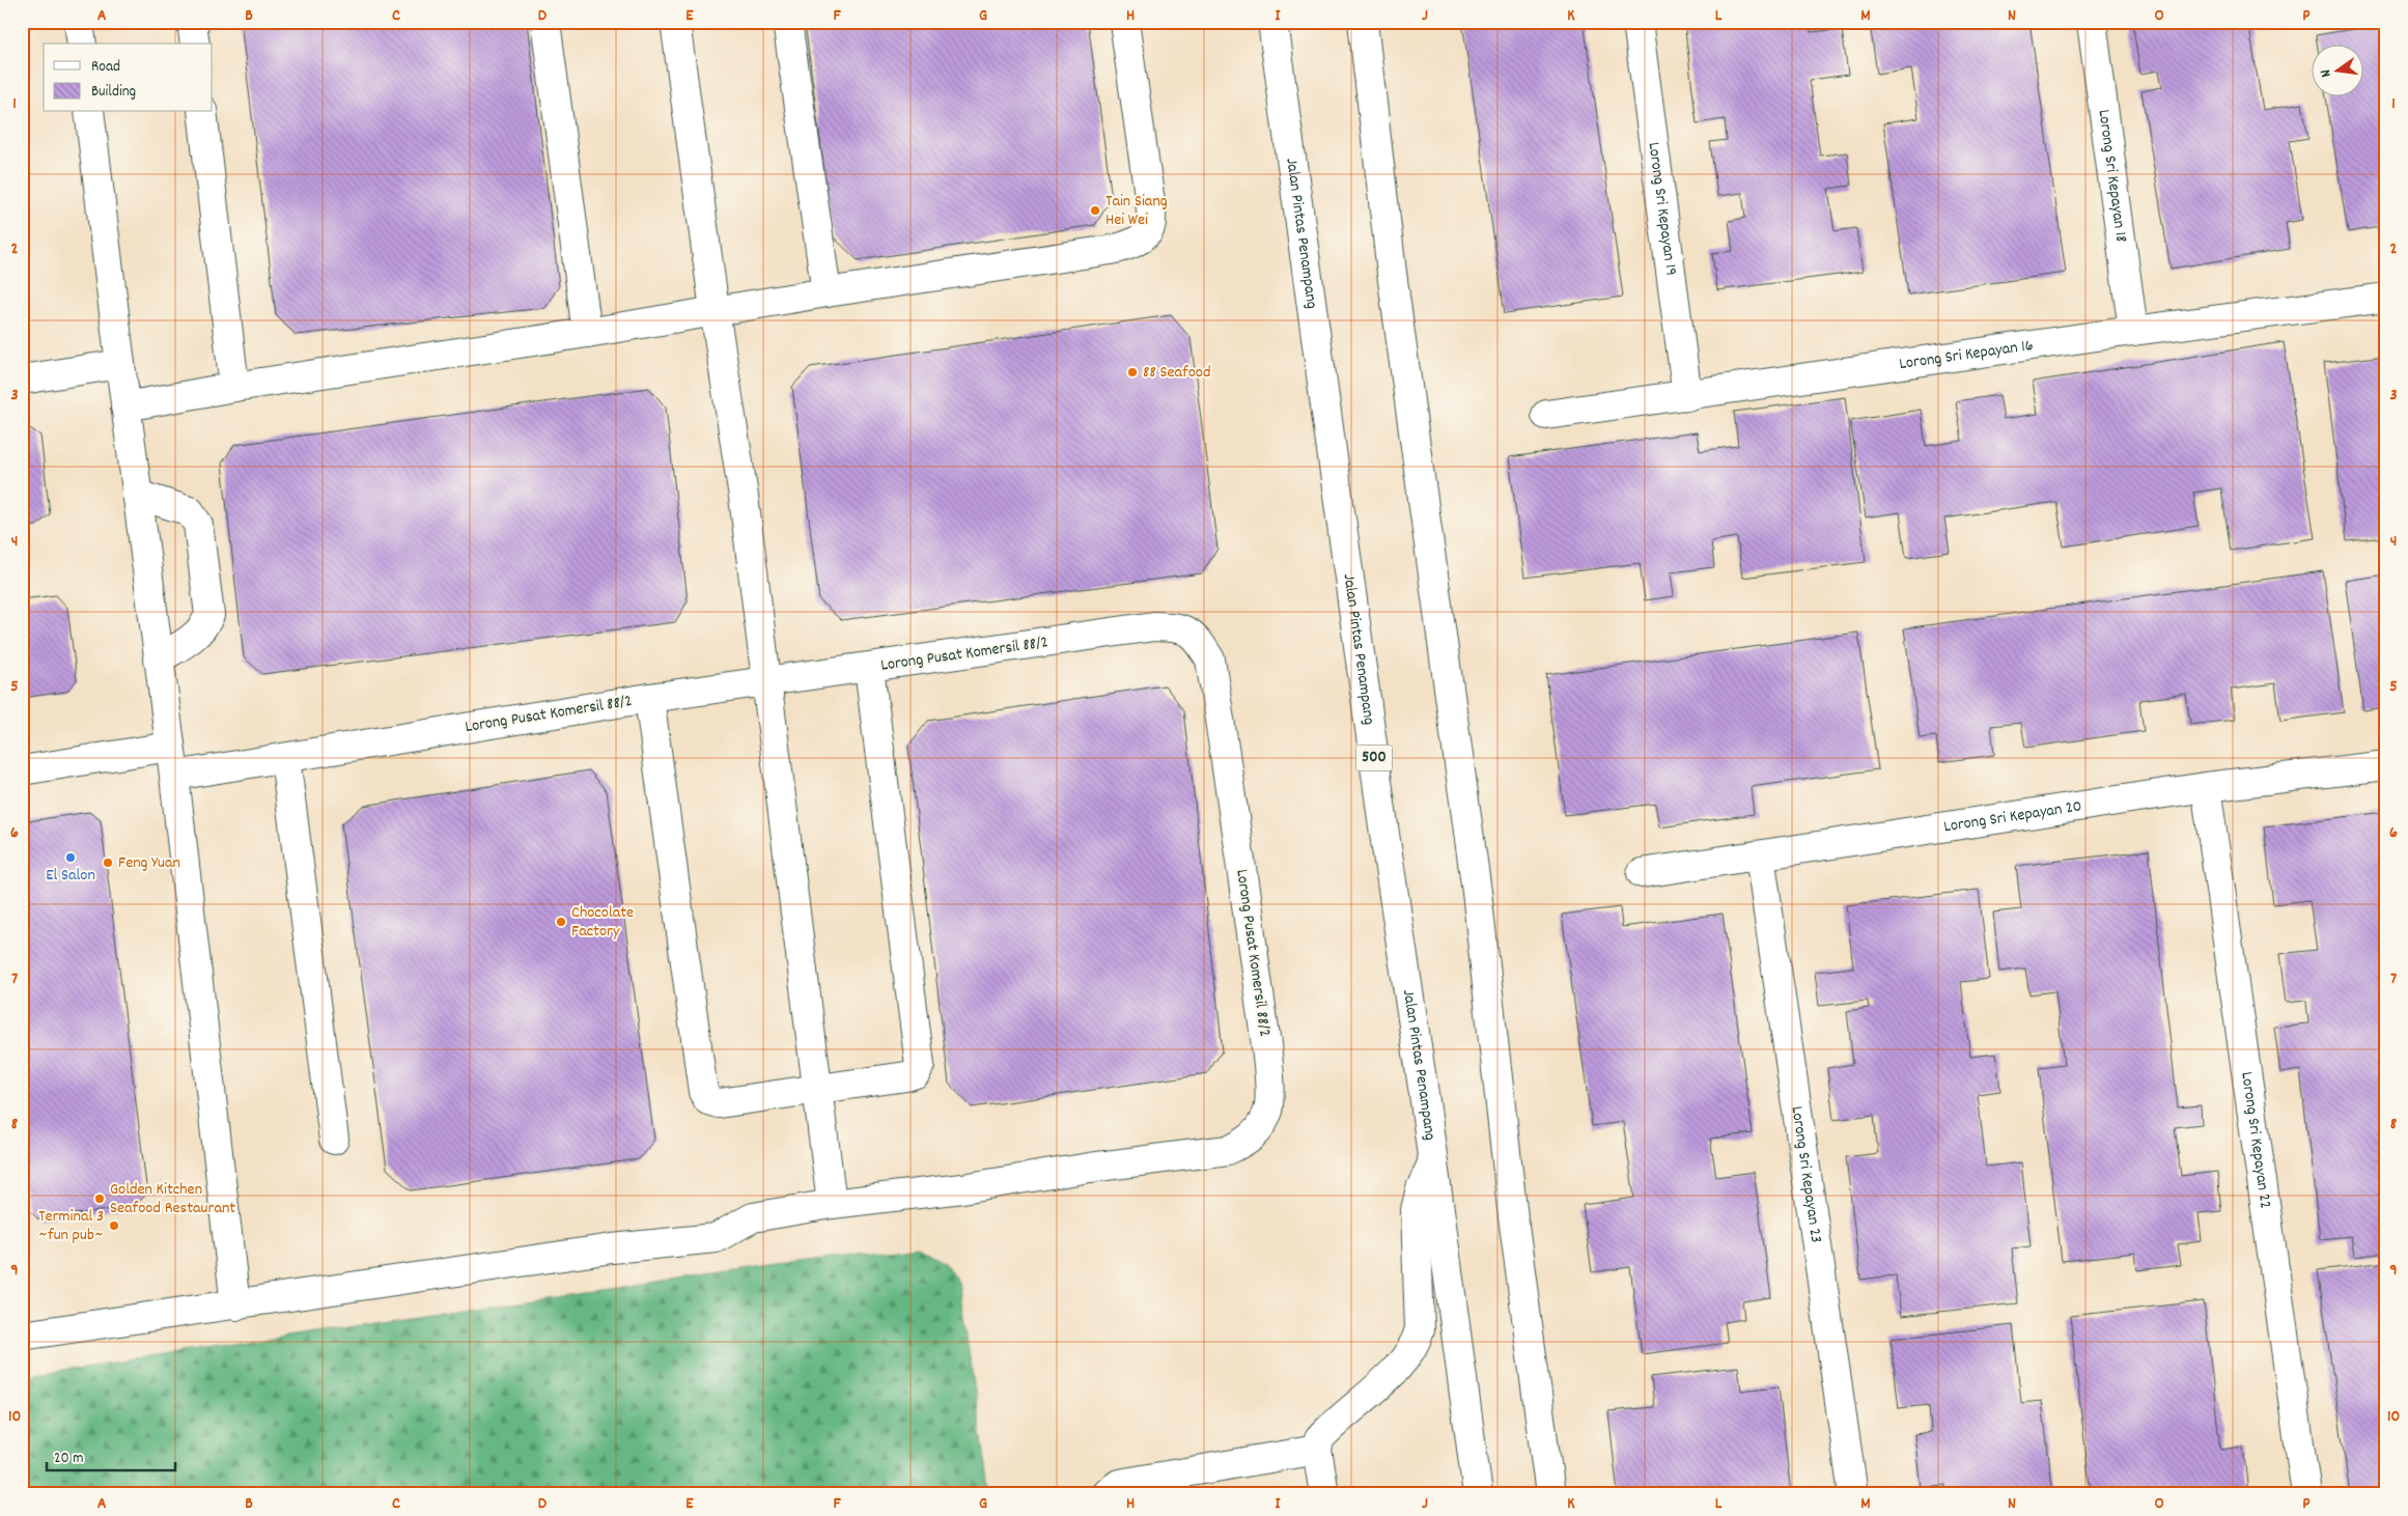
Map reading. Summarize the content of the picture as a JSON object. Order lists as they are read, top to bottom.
{
  "streets": {
    "street": [
      "Lorong Sri Kepayan 18",
      "Lorong Sri Kepayan 19",
      "Jalan Pintas Penampang",
      "Lorong Sri Kepayan 16",
      "Lorong Pusat Komersil 88/2",
      "500",
      "Lorong Sri Kepayan 20",
      "Lorong Sri Kepayan 22",
      "Lorong Sri Kepayan 23"
    ]
  },
  "crossings": [
    ["Lorong Sri Kepayan 18", "Lorong Sri Kepayan 16"],
    ["Lorong Sri Kepayan 19", "Lorong Sri Kepayan 16"],
    ["Lorong Sri Kepayan 20", "Lorong Sri Kepayan 22"],
    ["Lorong Sri Kepayan 20", "Lorong Sri Kepayan 23"]
  ],
  "places": [
    "Tain Siang Hei Wei",
    "88 Seafood",
    "El Salon",
    "Feng Yuan",
    "Chocolate Factory",
    "Golden Kitchen Seafood Restaurant",
    "Terminal 3 ~fun pub~"
  ],
  "legend": ["Road", "Building"],
  "scale_bar": "20 m",
  "north": "left",
  "grid": {
    "columns": [
      "A",
      "B",
      "C",
      "D",
      "E",
      "F",
      "G",
      "H",
      "I",
      "J",
      "K",
      "L",
      "M",
      "N",
      "O",
      "P"
    ],
    "rows": [
      "1",
      "2",
      "3",
      "4",
      "5",
      "6",
      "7",
      "8",
      "9",
      "10"
    ]
  }
}
